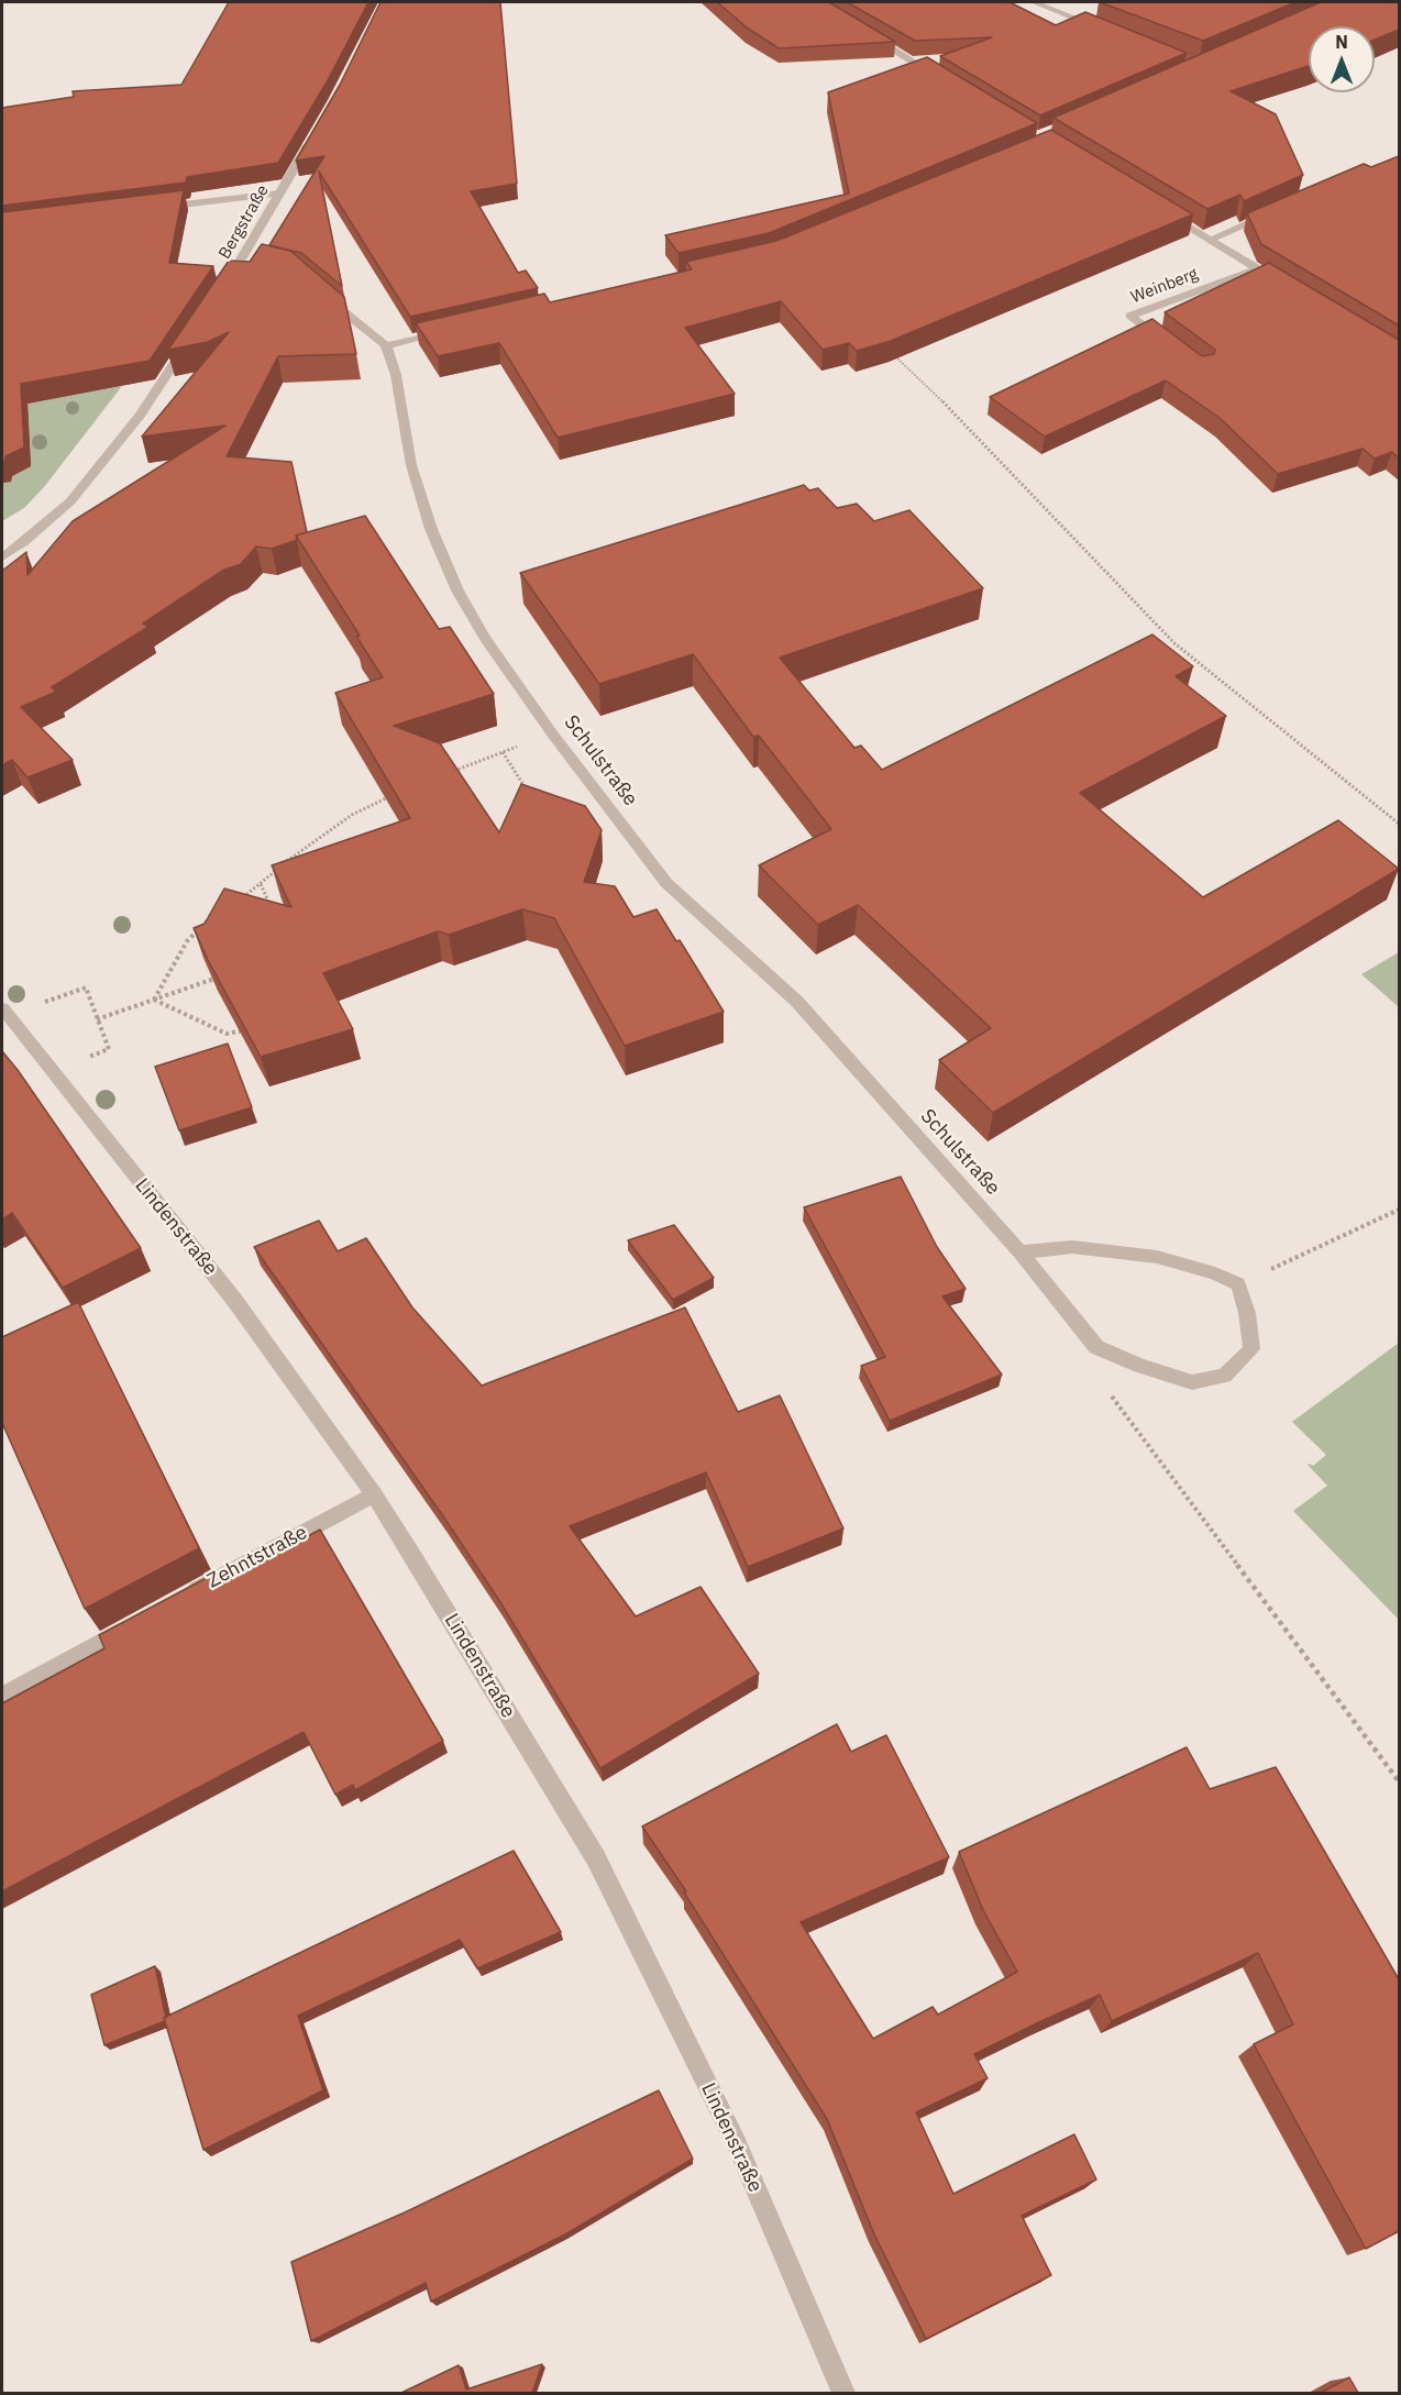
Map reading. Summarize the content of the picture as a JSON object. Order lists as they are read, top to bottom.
{
  "streets": {
    "street": [
      "Bergstraße",
      "Weinberg",
      "Schulstraße",
      "Lindenstraße",
      "Zehntstraße"
    ]
  },
  "crossings": [
    ["Lindenstraße", "Zehntstraße"]
  ],
  "north": "top"
}
